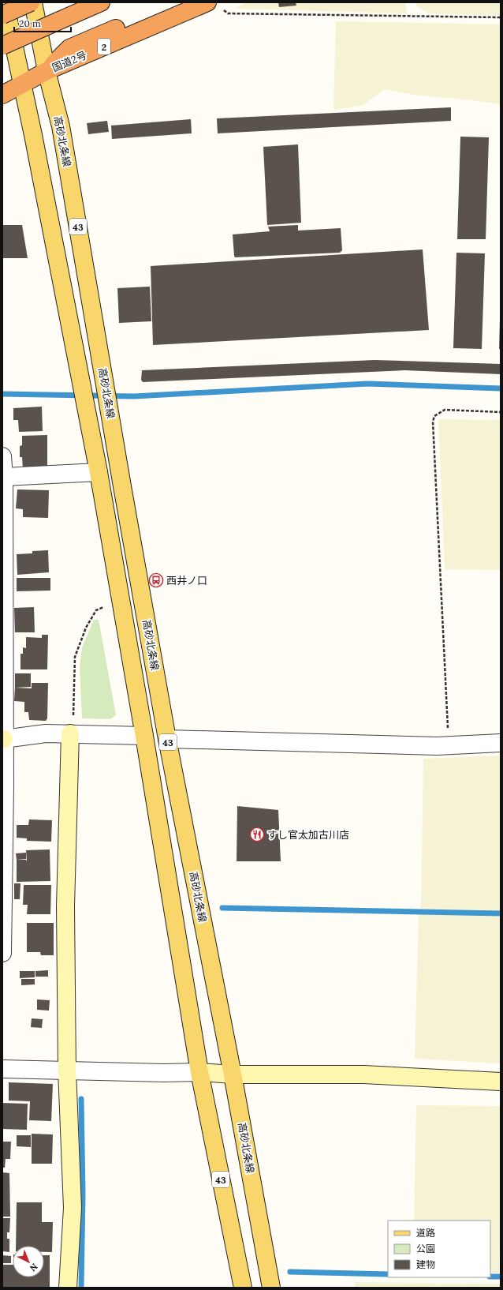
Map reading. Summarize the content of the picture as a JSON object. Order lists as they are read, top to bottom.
{
  "streets": {
    "highway": ["2", "国道2号"],
    "main road": ["高砂北条線", "43"]
  },
  "crossings": [
    ["国道2号", "高砂北条線"],
    ["国道2号", "43"]
  ],
  "places": {
    "bus stop": ["西井ノ口"],
    "restaurant": ["すし官太加古川店"]
  },
  "legend": ["道路", "公園", "建物"],
  "scale_bar": "20 m",
  "north": "bottom right"
}
